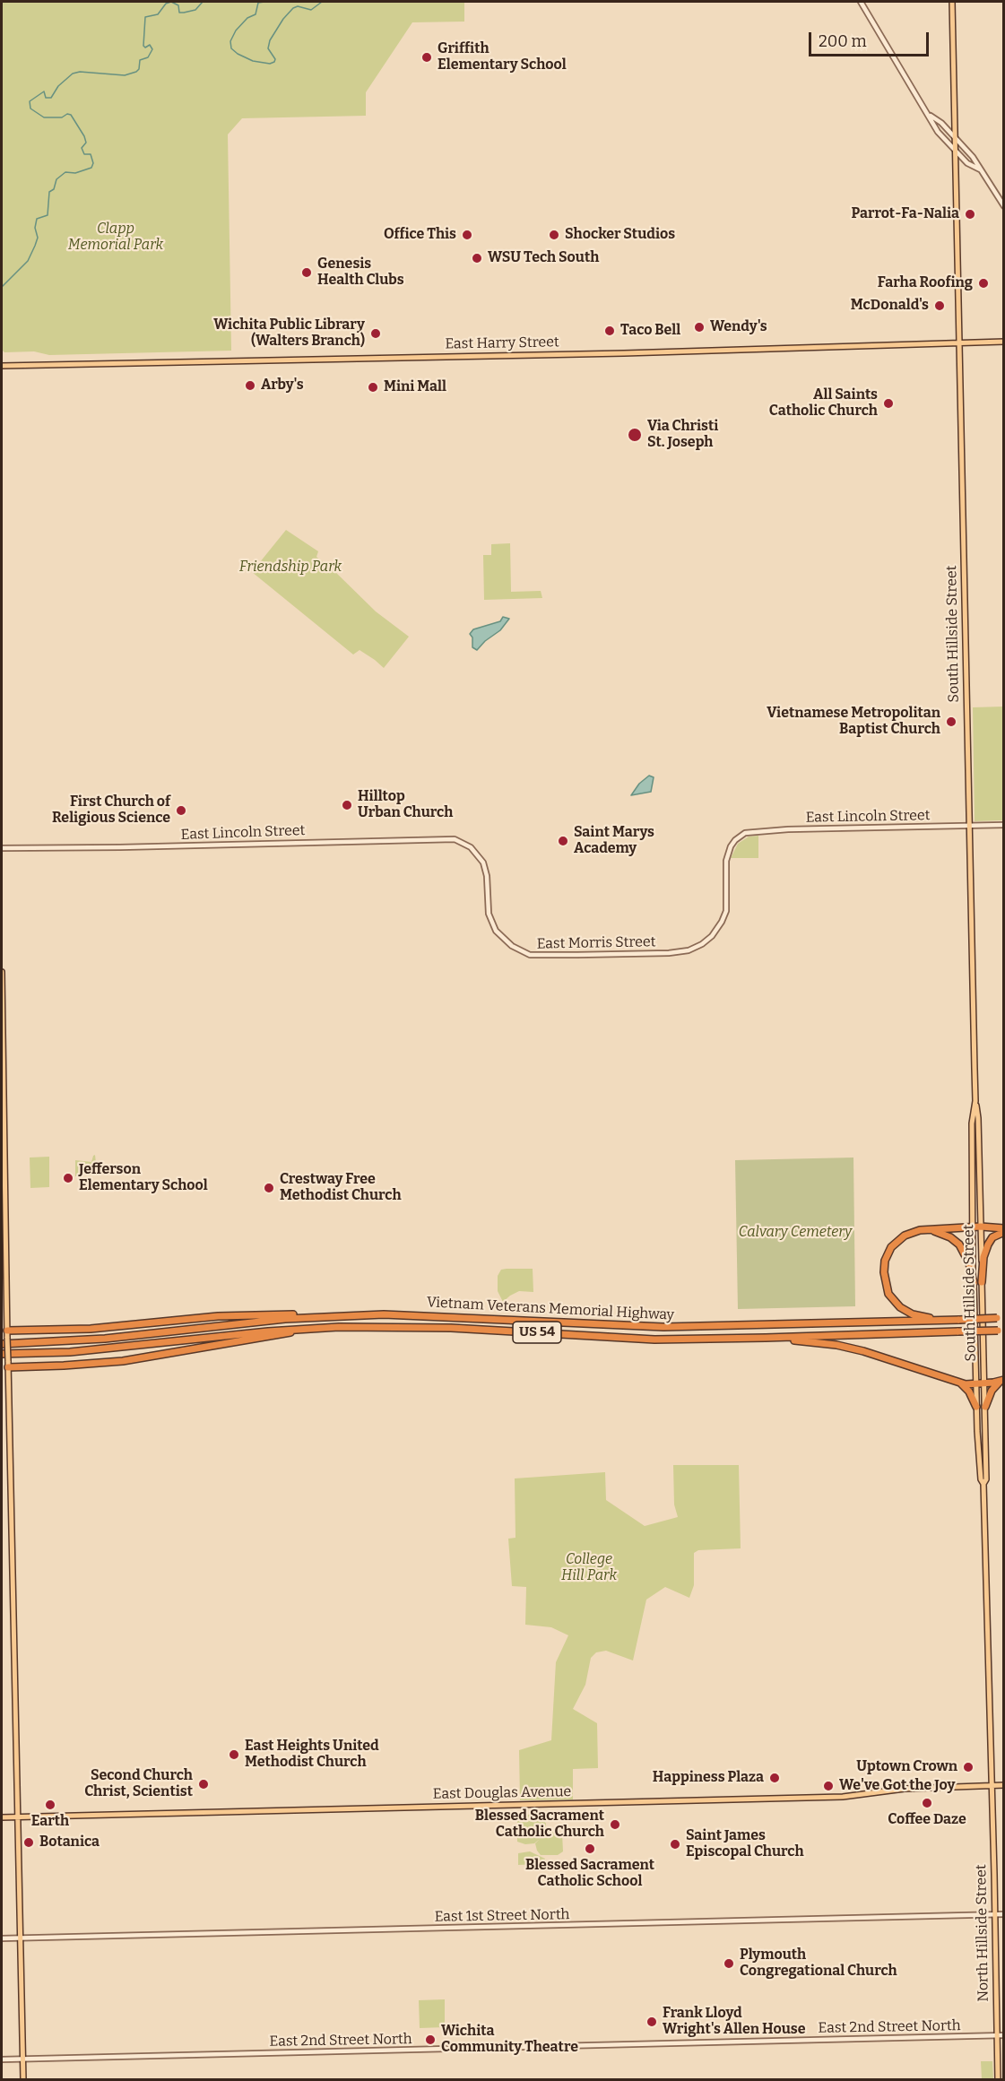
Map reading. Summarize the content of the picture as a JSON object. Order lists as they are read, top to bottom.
{
  "streets": {
    "highway": ["Vietnam Veterans Memorial Highway", "US 54"],
    "main road": [
      "East Harry Street",
      "South Hillside Street",
      "East Douglas Avenue",
      "North Hillside Street"
    ],
    "street": [
      "East Lincoln Street",
      "East Morris Street",
      "East 1st Street North",
      "East 2nd Street North"
    ]
  },
  "crossings": [
    ["East Harry Street", "South Hillside Street"],
    ["South Hillside Street", "East Lincoln Street"],
    ["South Hillside Street", "East Douglas Avenue"],
    ["South Hillside Street", "North Hillside Street"],
    ["East Lincoln Street", "East Morris Street"],
    ["East Douglas Avenue", "North Hillside Street"],
    ["East 1st Street North", "North Hillside Street"],
    ["North Hillside Street", "East 2nd Street North"]
  ],
  "parks": [
    "Clapp Memorial Park",
    "Friendship Park",
    "Calvary Cemetery",
    "College Hill Park"
  ],
  "places": [
    "Griffith Elementary School",
    "Parrot-Fa-Nalia",
    "Office This",
    "Shocker Studios",
    "WSU Tech South",
    "Genesis Health Clubs",
    "Farha Roofing",
    "McDonald's",
    "Wendy's",
    "Taco Bell",
    "Wichita Public Library (Walters Branch)",
    "Arby's",
    "Mini Mall",
    "All Saints Catholic Church",
    "Via Christi St. Joseph",
    "Vietnamese Metropolitan Baptist Church",
    "Hilltop Urban Church",
    "First Church of Religious Science",
    "Saint Marys Academy",
    "Jefferson Elementary School",
    "Crestway Free Methodist Church",
    "East Heights United Methodist Church",
    "Uptown Crown",
    "Happiness Plaza",
    "Second Church Christ, Scientist",
    "We've Got the Joy",
    "Coffee Daze",
    "Earth",
    "Blessed Sacrament Catholic Church",
    "Botanica",
    "Saint James Episcopal Church",
    "Blessed Sacrament Catholic School",
    "Plymouth Congregational Church",
    "Frank Lloyd Wright's Allen House",
    "Wichita Community Theatre"
  ],
  "scale_bar": "200 m"
}
